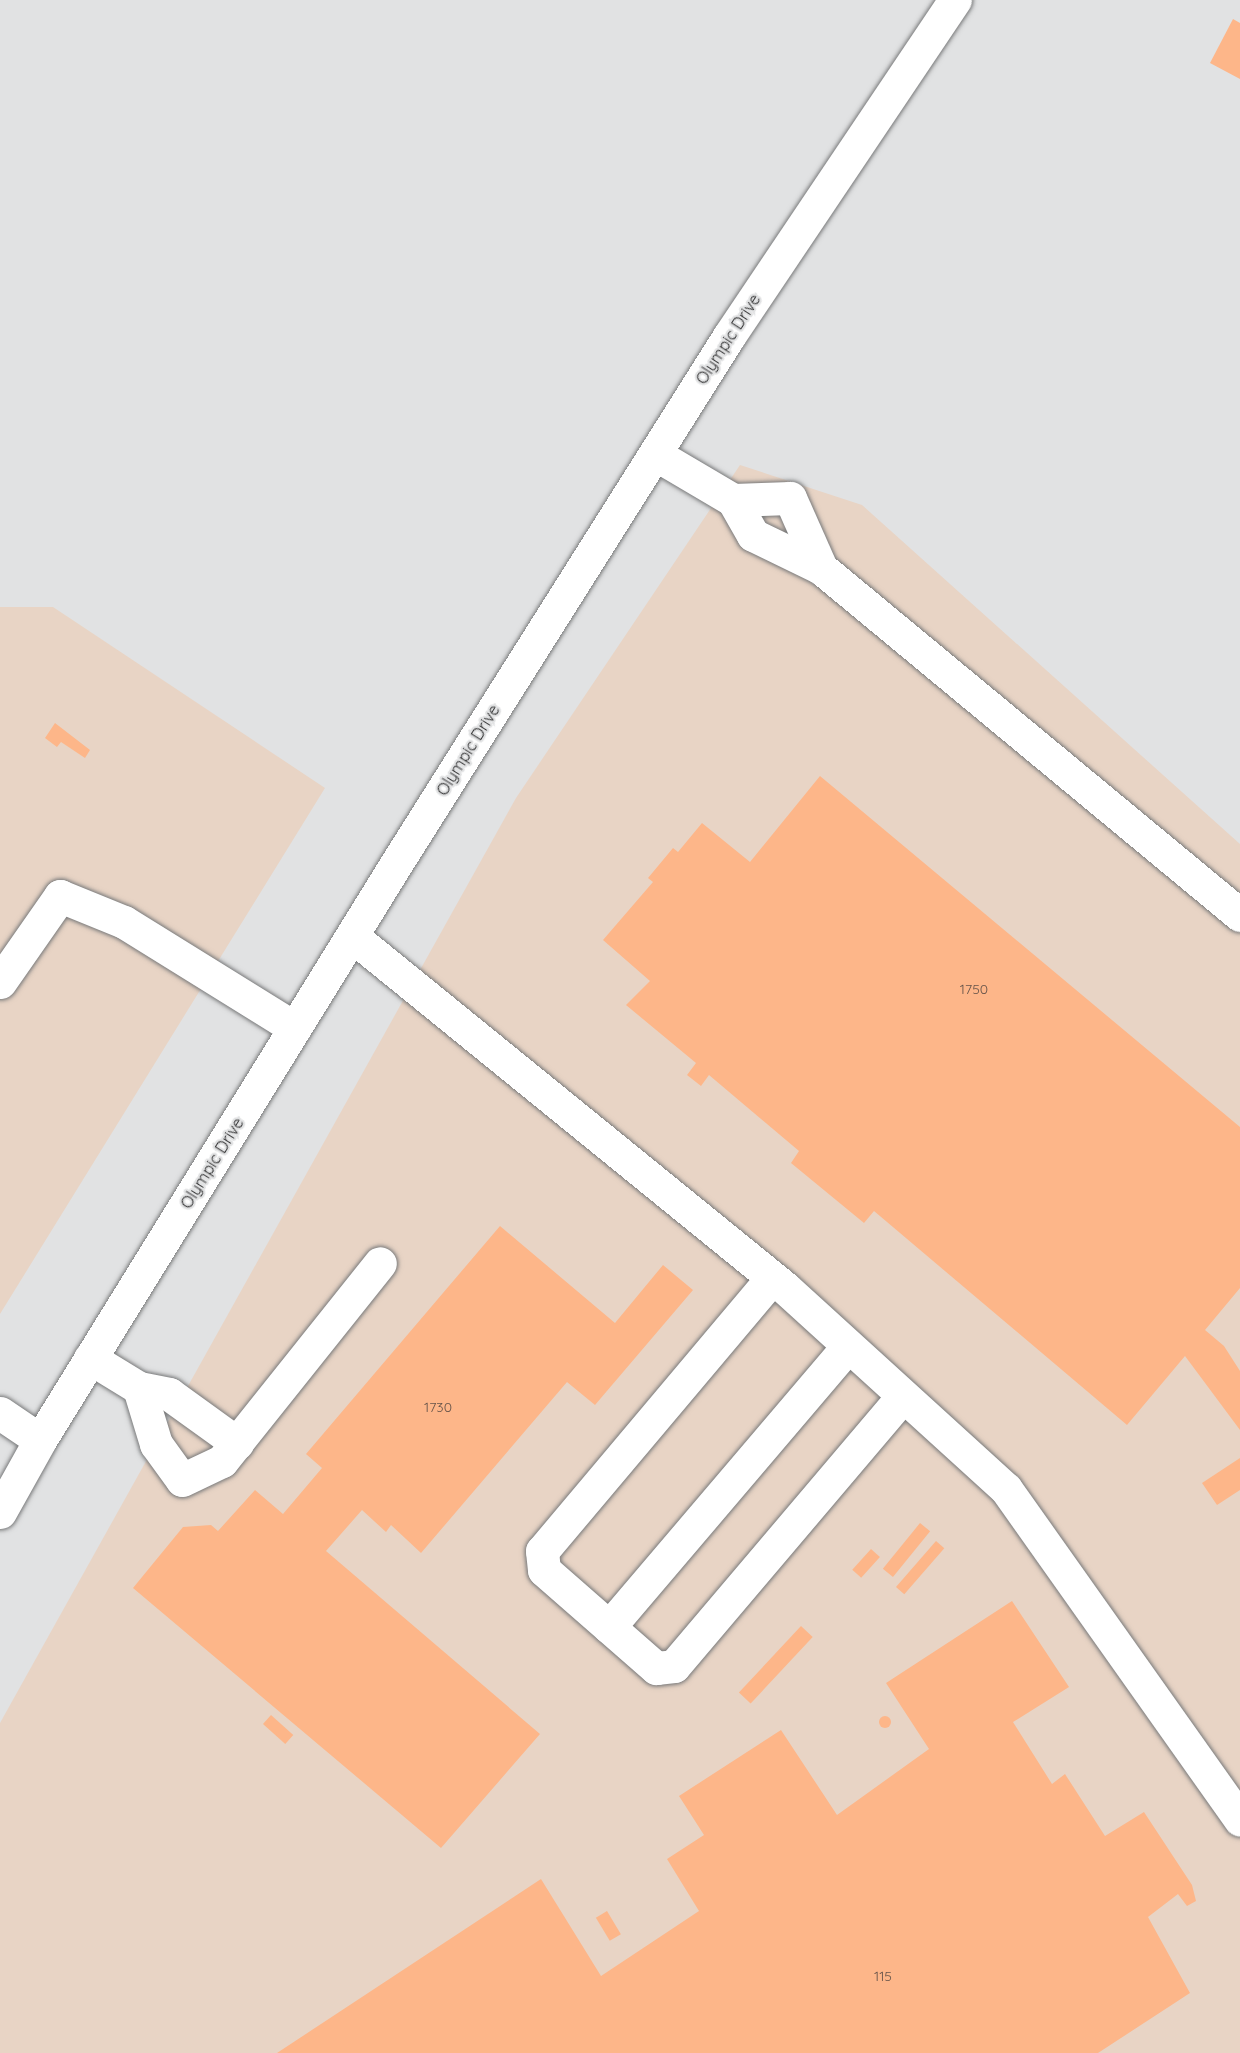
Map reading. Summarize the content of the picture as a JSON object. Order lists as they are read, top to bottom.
{
  "streets": {
    "street": ["Olympic Drive"]
  },
  "house_numbers": ["1750", "1730", "115"]
}
